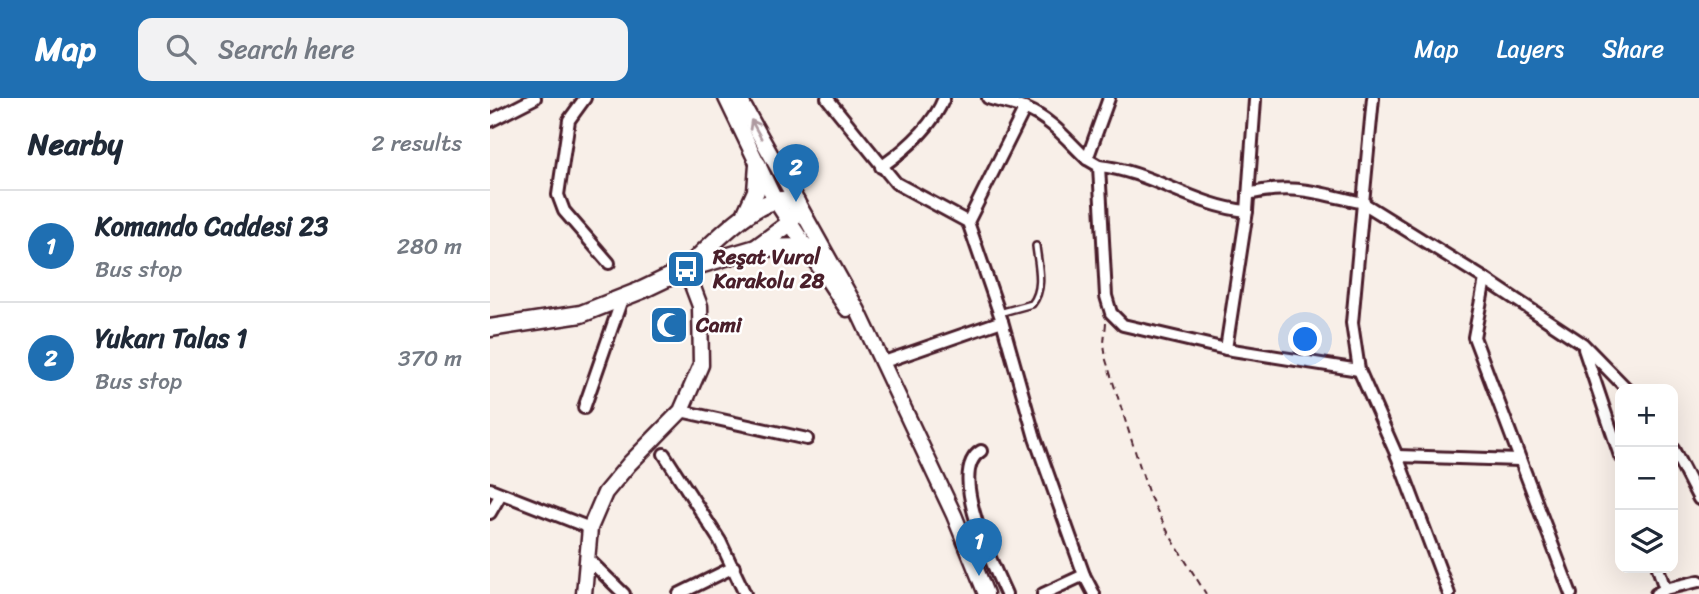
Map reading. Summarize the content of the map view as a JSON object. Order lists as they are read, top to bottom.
{
  "places": {
    "bus stop": ["Reşat Vural Karakolu 28"],
    "mosque": ["Cami"]
  },
  "page": {
    "header": "Map",
    "search": "Search here",
    "nav": ["Map", "Layers", "Share"],
    "heading": ["Nearby", "2 results"],
    "pins": ["2", "1"],
    "list": [
      {
        "mark": "1",
        "name": "Komando Caddesi 23",
        "note": "Bus stop",
        "value": "280 m"
      },
      {
        "mark": "2",
        "name": "Yukarı Talas 1",
        "note": "Bus stop",
        "value": "370 m"
      }
    ],
    "map_buttons": ["+", "−"]
  }
}
